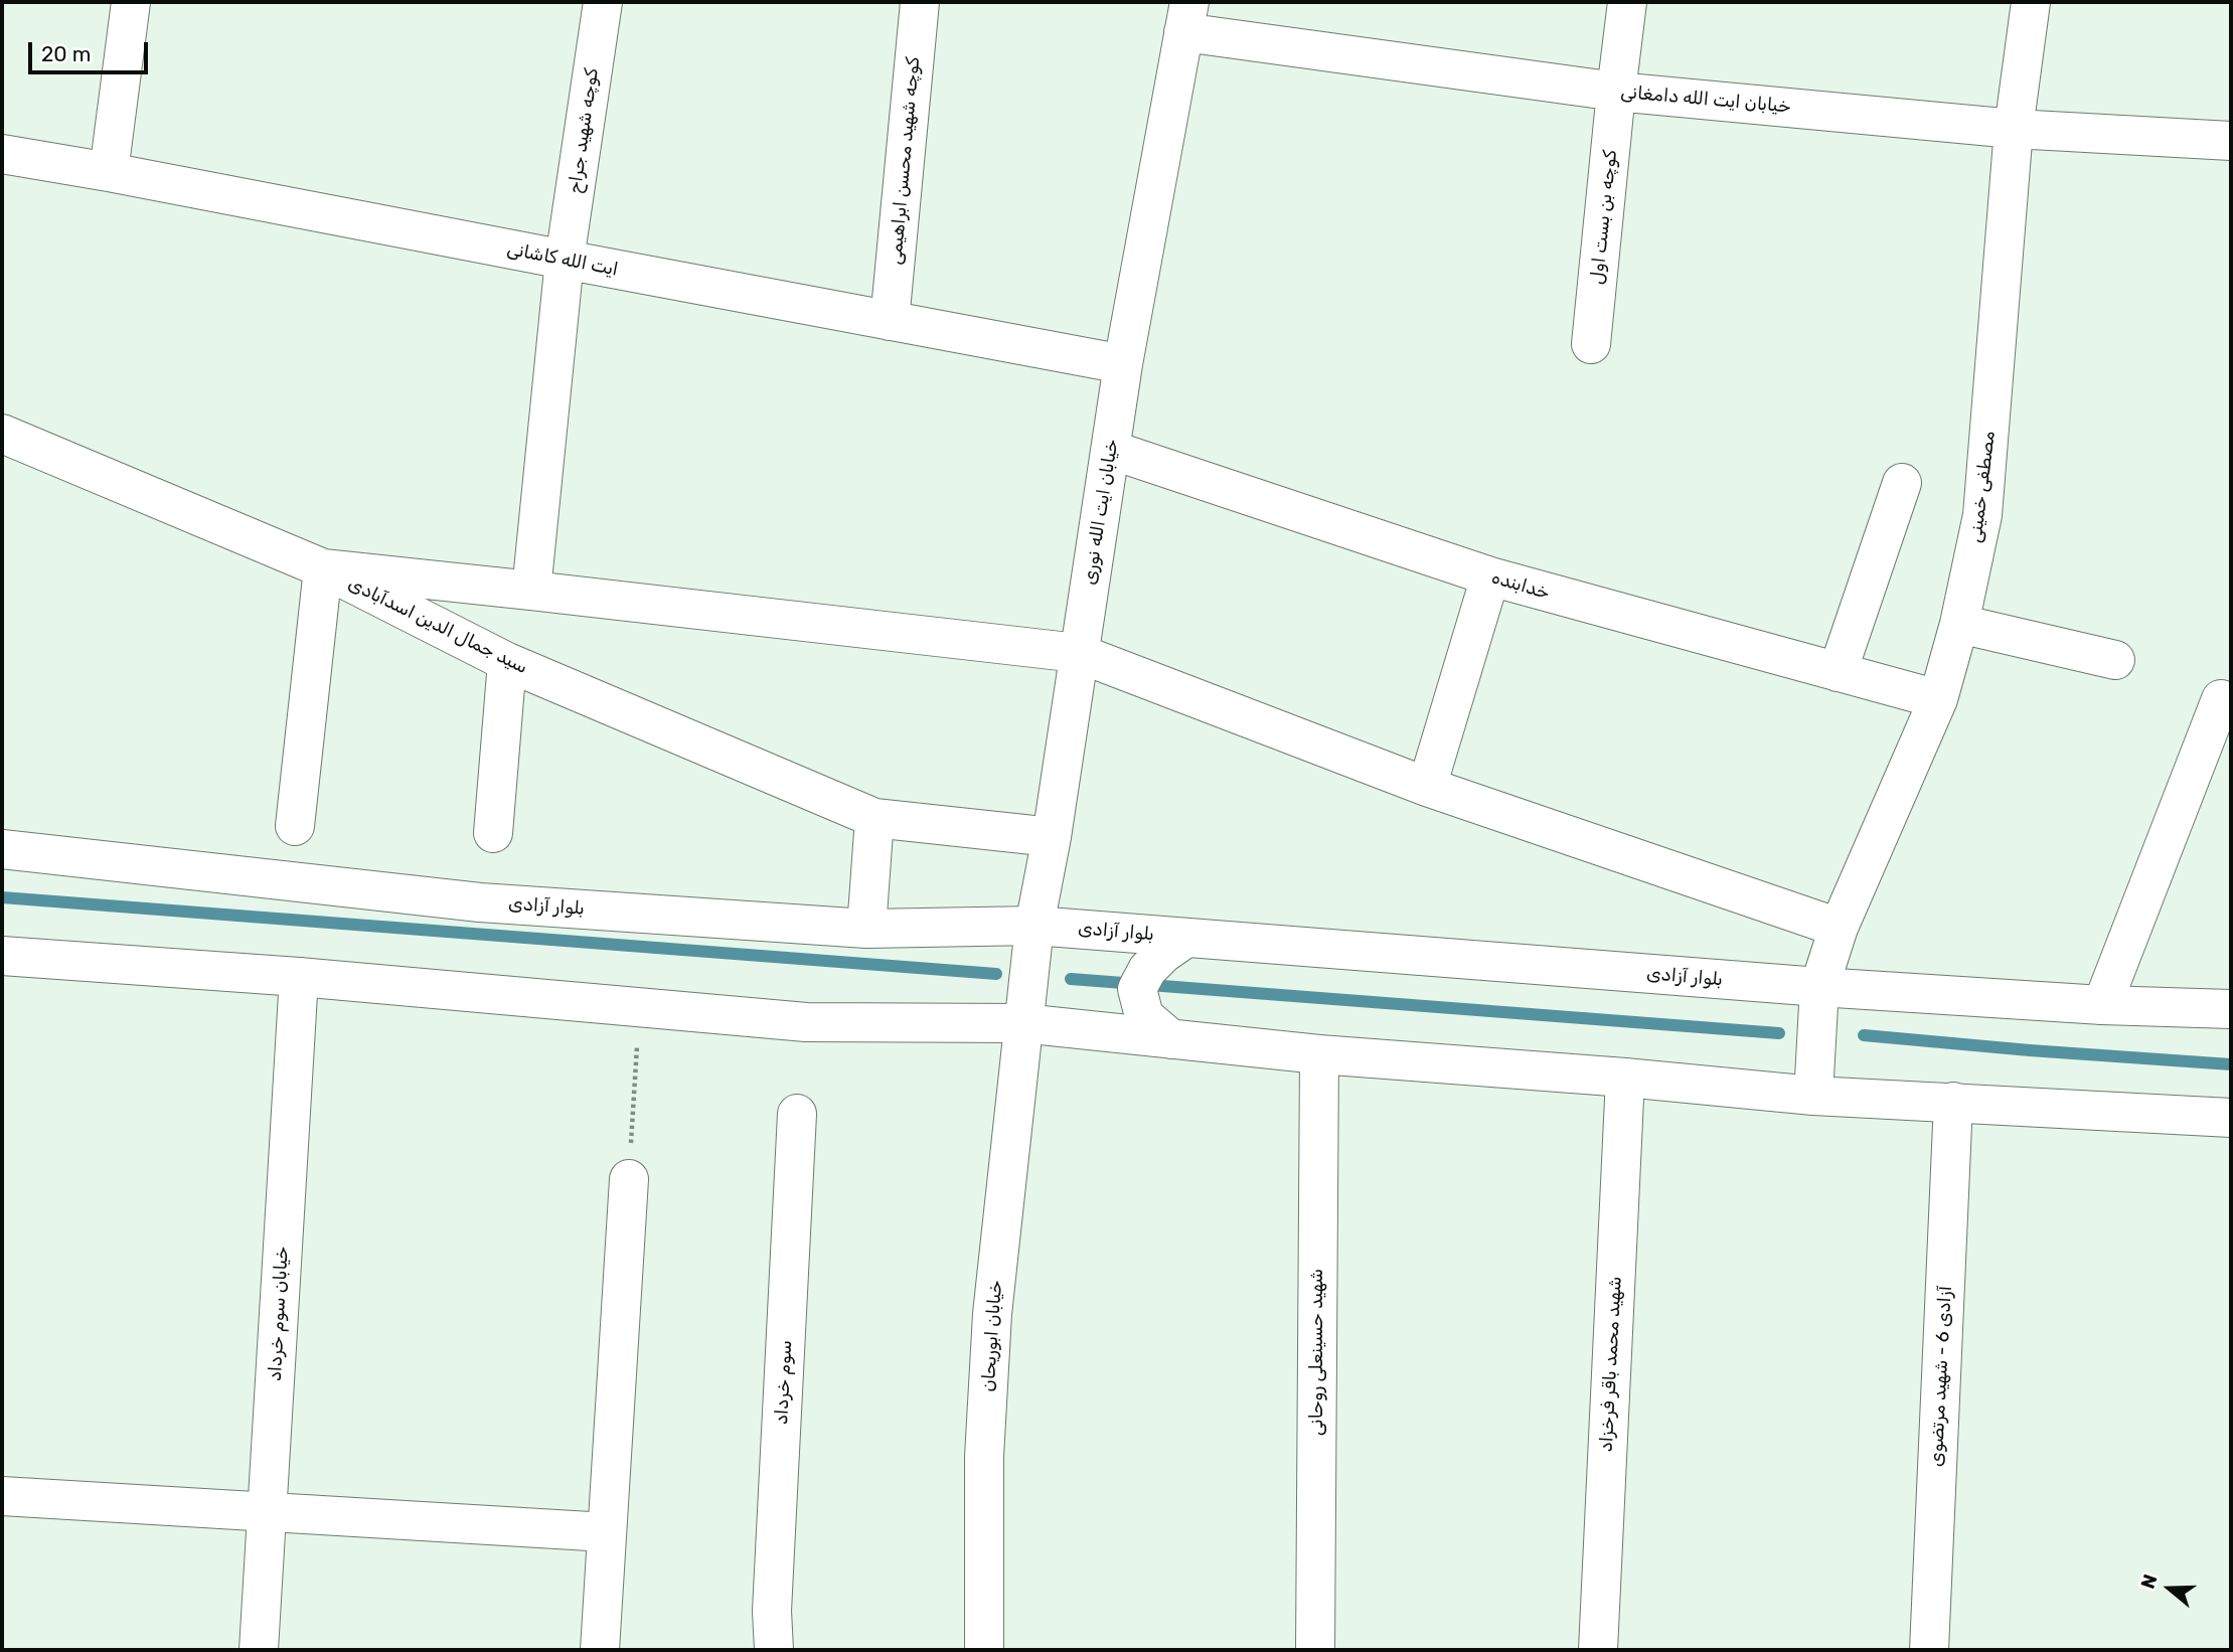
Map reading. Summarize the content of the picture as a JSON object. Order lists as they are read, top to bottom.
{
  "streets": {
    "street": [
      "خیابان ایت الله دامغانی",
      "کوچه شهید جراح",
      "کوچه شهید محسن ابراهیمی",
      "کوچه بن بست اول",
      "ایت الله کاشانی",
      "مصطفی خمینی",
      "خیابان ایت الله نوری",
      "خدابنده",
      "سید جمال الدین اسدآبادی",
      "بلوار آزادی",
      "خیابان سوم خرداد",
      "خیابان ابوریحان",
      "شهید حسینعلی روحانی",
      "شهید محمد باقر فرخزاد",
      "آزادی 6 - شهید مرتضوی",
      "سوم خرداد"
    ]
  },
  "crossings": [
    ["خیابان ایت الله دامغانی", "کوچه بن بست اول"],
    ["خیابان ایت الله دامغانی", "مصطفی خمینی"],
    ["خیابان ایت الله دامغانی", "خیابان ایت الله نوری"],
    ["کوچه شهید جراح", "ایت الله کاشانی"],
    ["کوچه شهید محسن ابراهیمی", "ایت الله کاشانی"],
    ["ایت الله کاشانی", "خیابان ایت الله نوری"],
    ["مصطفی خمینی", "خدابنده"],
    ["مصطفی خمینی", "بلوار آزادی"],
    ["خیابان ایت الله نوری", "خدابنده"],
    ["خیابان ایت الله نوری", "سید جمال الدین اسدآبادی"],
    ["خیابان ایت الله نوری", "بلوار آزادی"],
    ["خیابان ایت الله نوری", "خیابان ابوریحان"]
  ],
  "scale_bar": "20 m",
  "north": "left"
}
